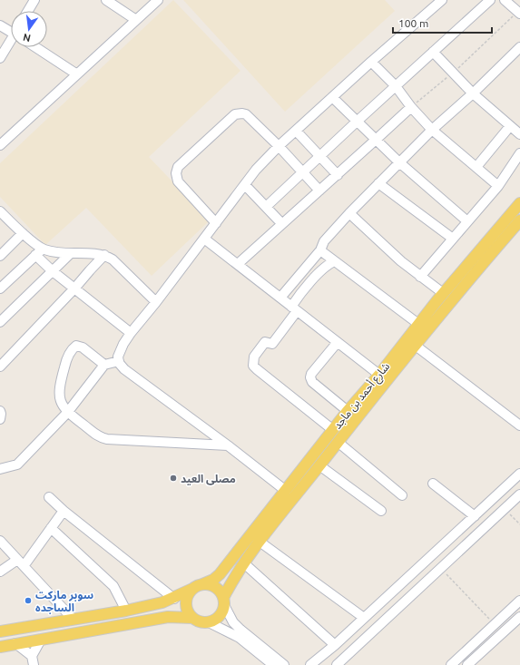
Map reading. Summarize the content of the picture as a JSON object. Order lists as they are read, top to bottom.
{
  "streets": {
    "main road": ["شارع أحمد بن ماجد"]
  },
  "places": ["مصلى العيد", "سوبر ماركت الساجده"],
  "scale_bar": "100 m",
  "north": "bottom"
}
